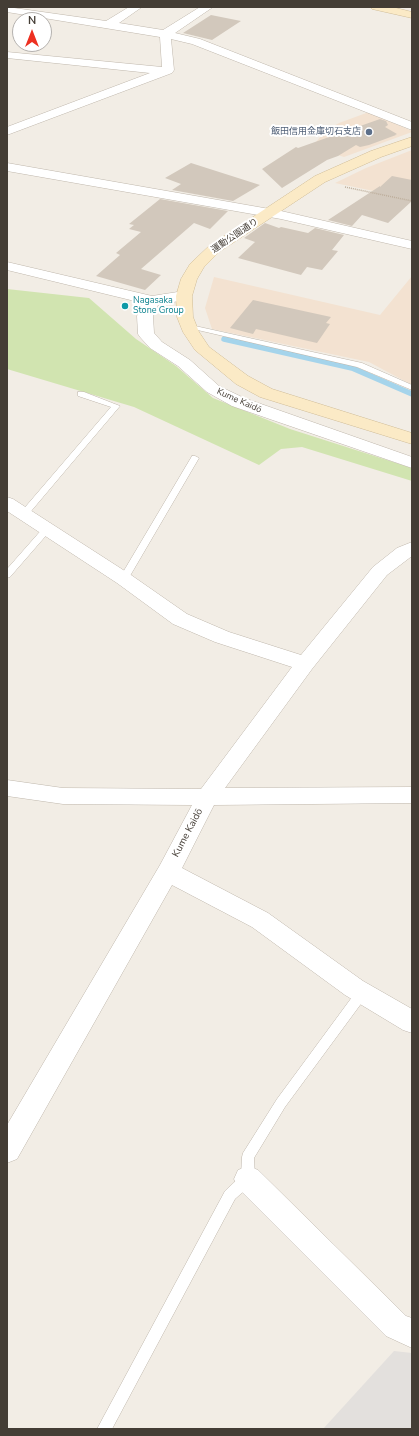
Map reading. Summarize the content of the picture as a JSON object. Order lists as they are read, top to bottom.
{
  "streets": {
    "street": ["運動公園通り", "Kume Kaidō"]
  },
  "places": ["飯田信用金庫切石支店", "Nagasaka Stone Group"],
  "north": "top"
}
